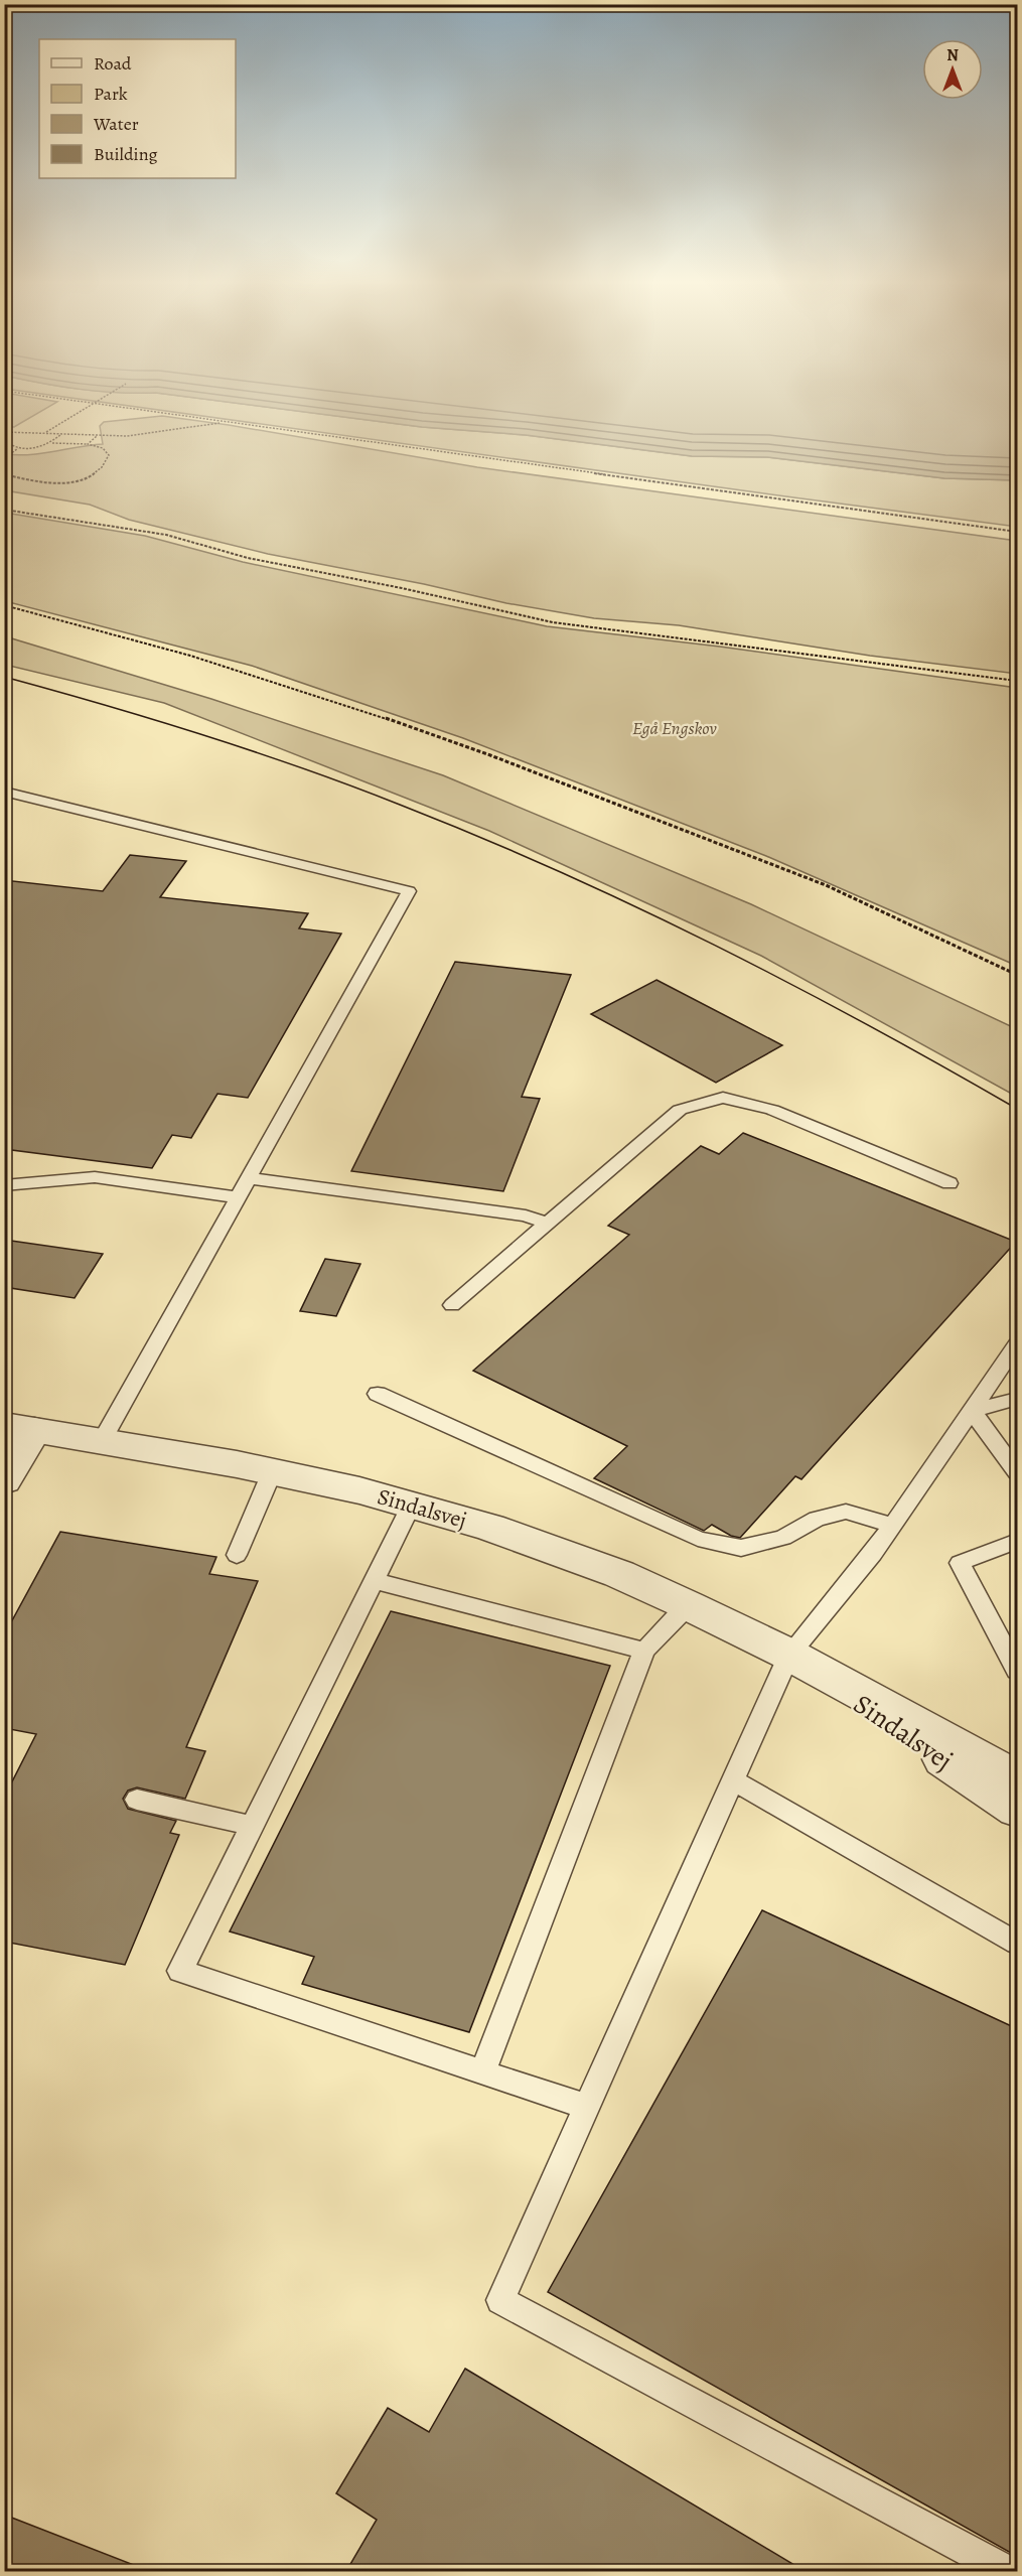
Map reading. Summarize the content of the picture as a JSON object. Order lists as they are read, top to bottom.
{
  "streets": {
    "street": ["Sindalsvej"]
  },
  "parks": ["Egå Engskov"],
  "legend": [
    "Road",
    "Park",
    "Water",
    "Building"
  ],
  "north": "top"
}
